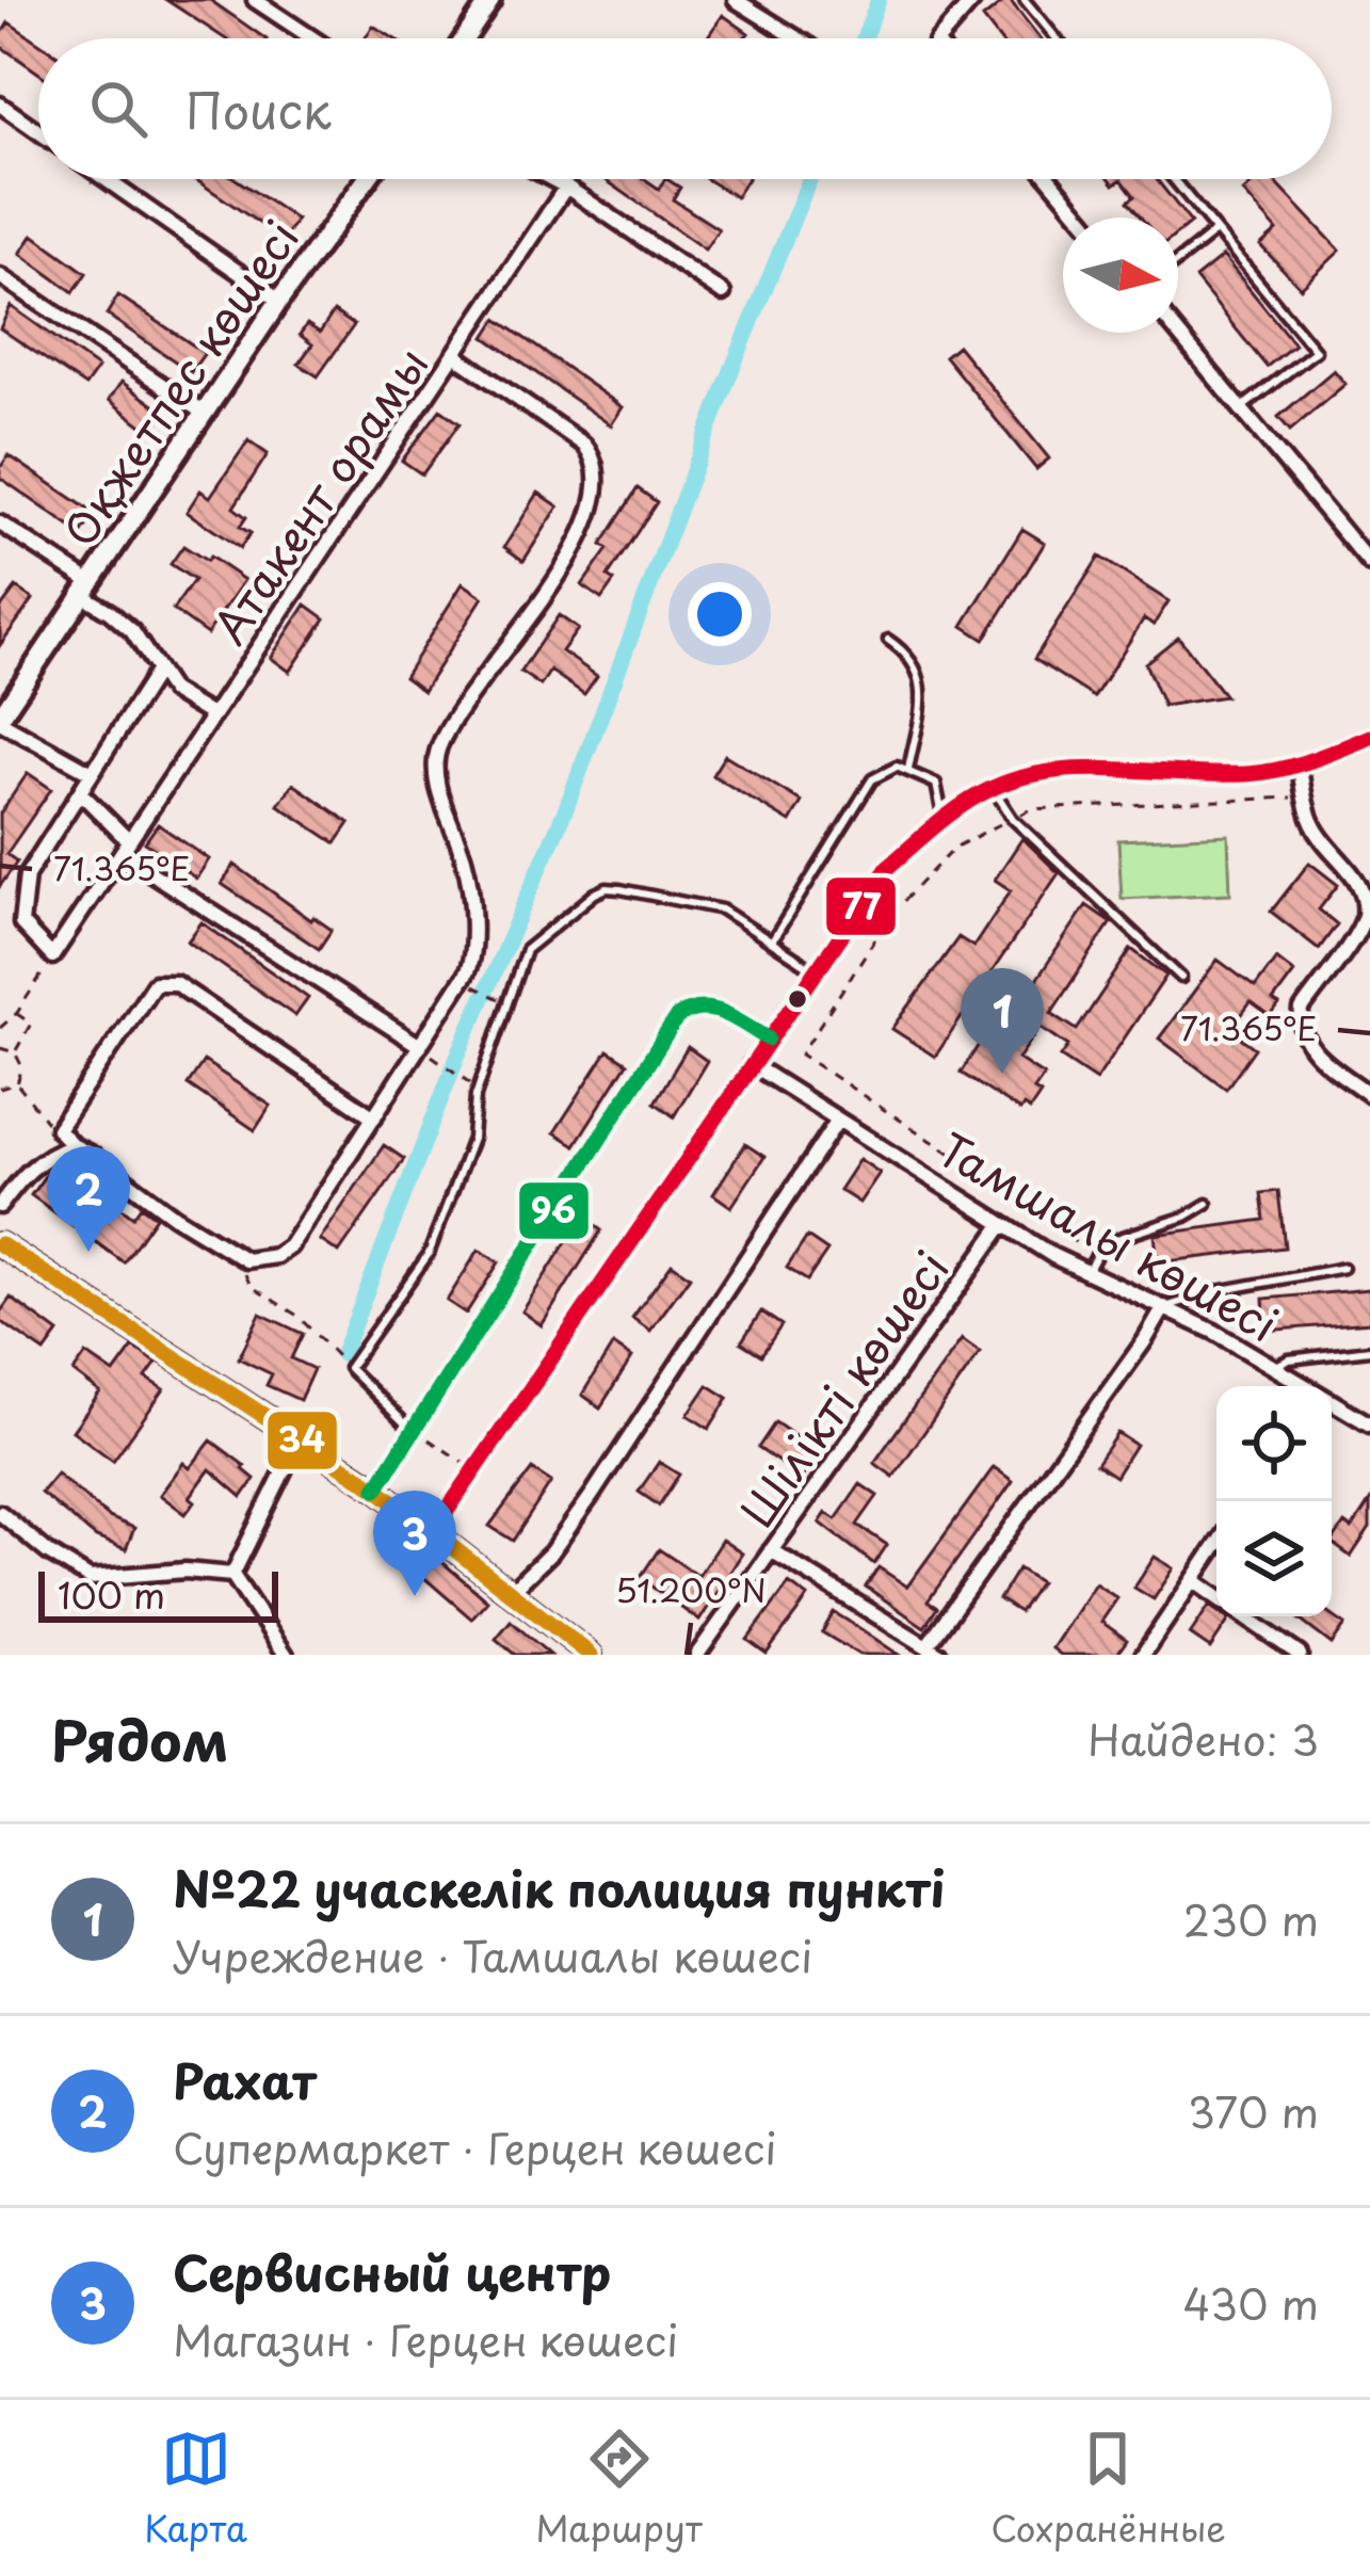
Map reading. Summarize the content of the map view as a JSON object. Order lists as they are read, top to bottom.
{
  "streets": {
    "street": [
      "Оқжетпес көшесі",
      "Атакент орамы",
      "Тамшалы көшесі",
      "Шілікті көшесі"
    ]
  },
  "crossings": [
    ["Тамшалы көшесі", "Шілікті көшесі"]
  ],
  "lines": ["transit line 77", "transit line 96", "transit line 34"],
  "scale_bar": "100 m",
  "north": "right",
  "page": {
    "search": "Поиск",
    "pins": ["1", "2", "3"],
    "scale": "100 m",
    "heading": ["Рядом", "Найдено: 3"],
    "list": [
      {
        "mark": "1",
        "name": "№22 учаскелік полиция пункті",
        "note": "Учреждение · Тамшалы көшесі",
        "value": "230 m"
      },
      {
        "mark": "2",
        "name": "Рахат",
        "note": "Супермаркет · Герцен көшесі",
        "value": "370 m"
      },
      {
        "mark": "3",
        "name": "Сервисный центр",
        "note": "Магазин · Герцен көшесі",
        "value": "430 m"
      }
    ],
    "nav": ["Карта", "Маршрут", "Сохранённые"]
  },
  "coordinates": ["71.365°E", "51.200°N"]
}
